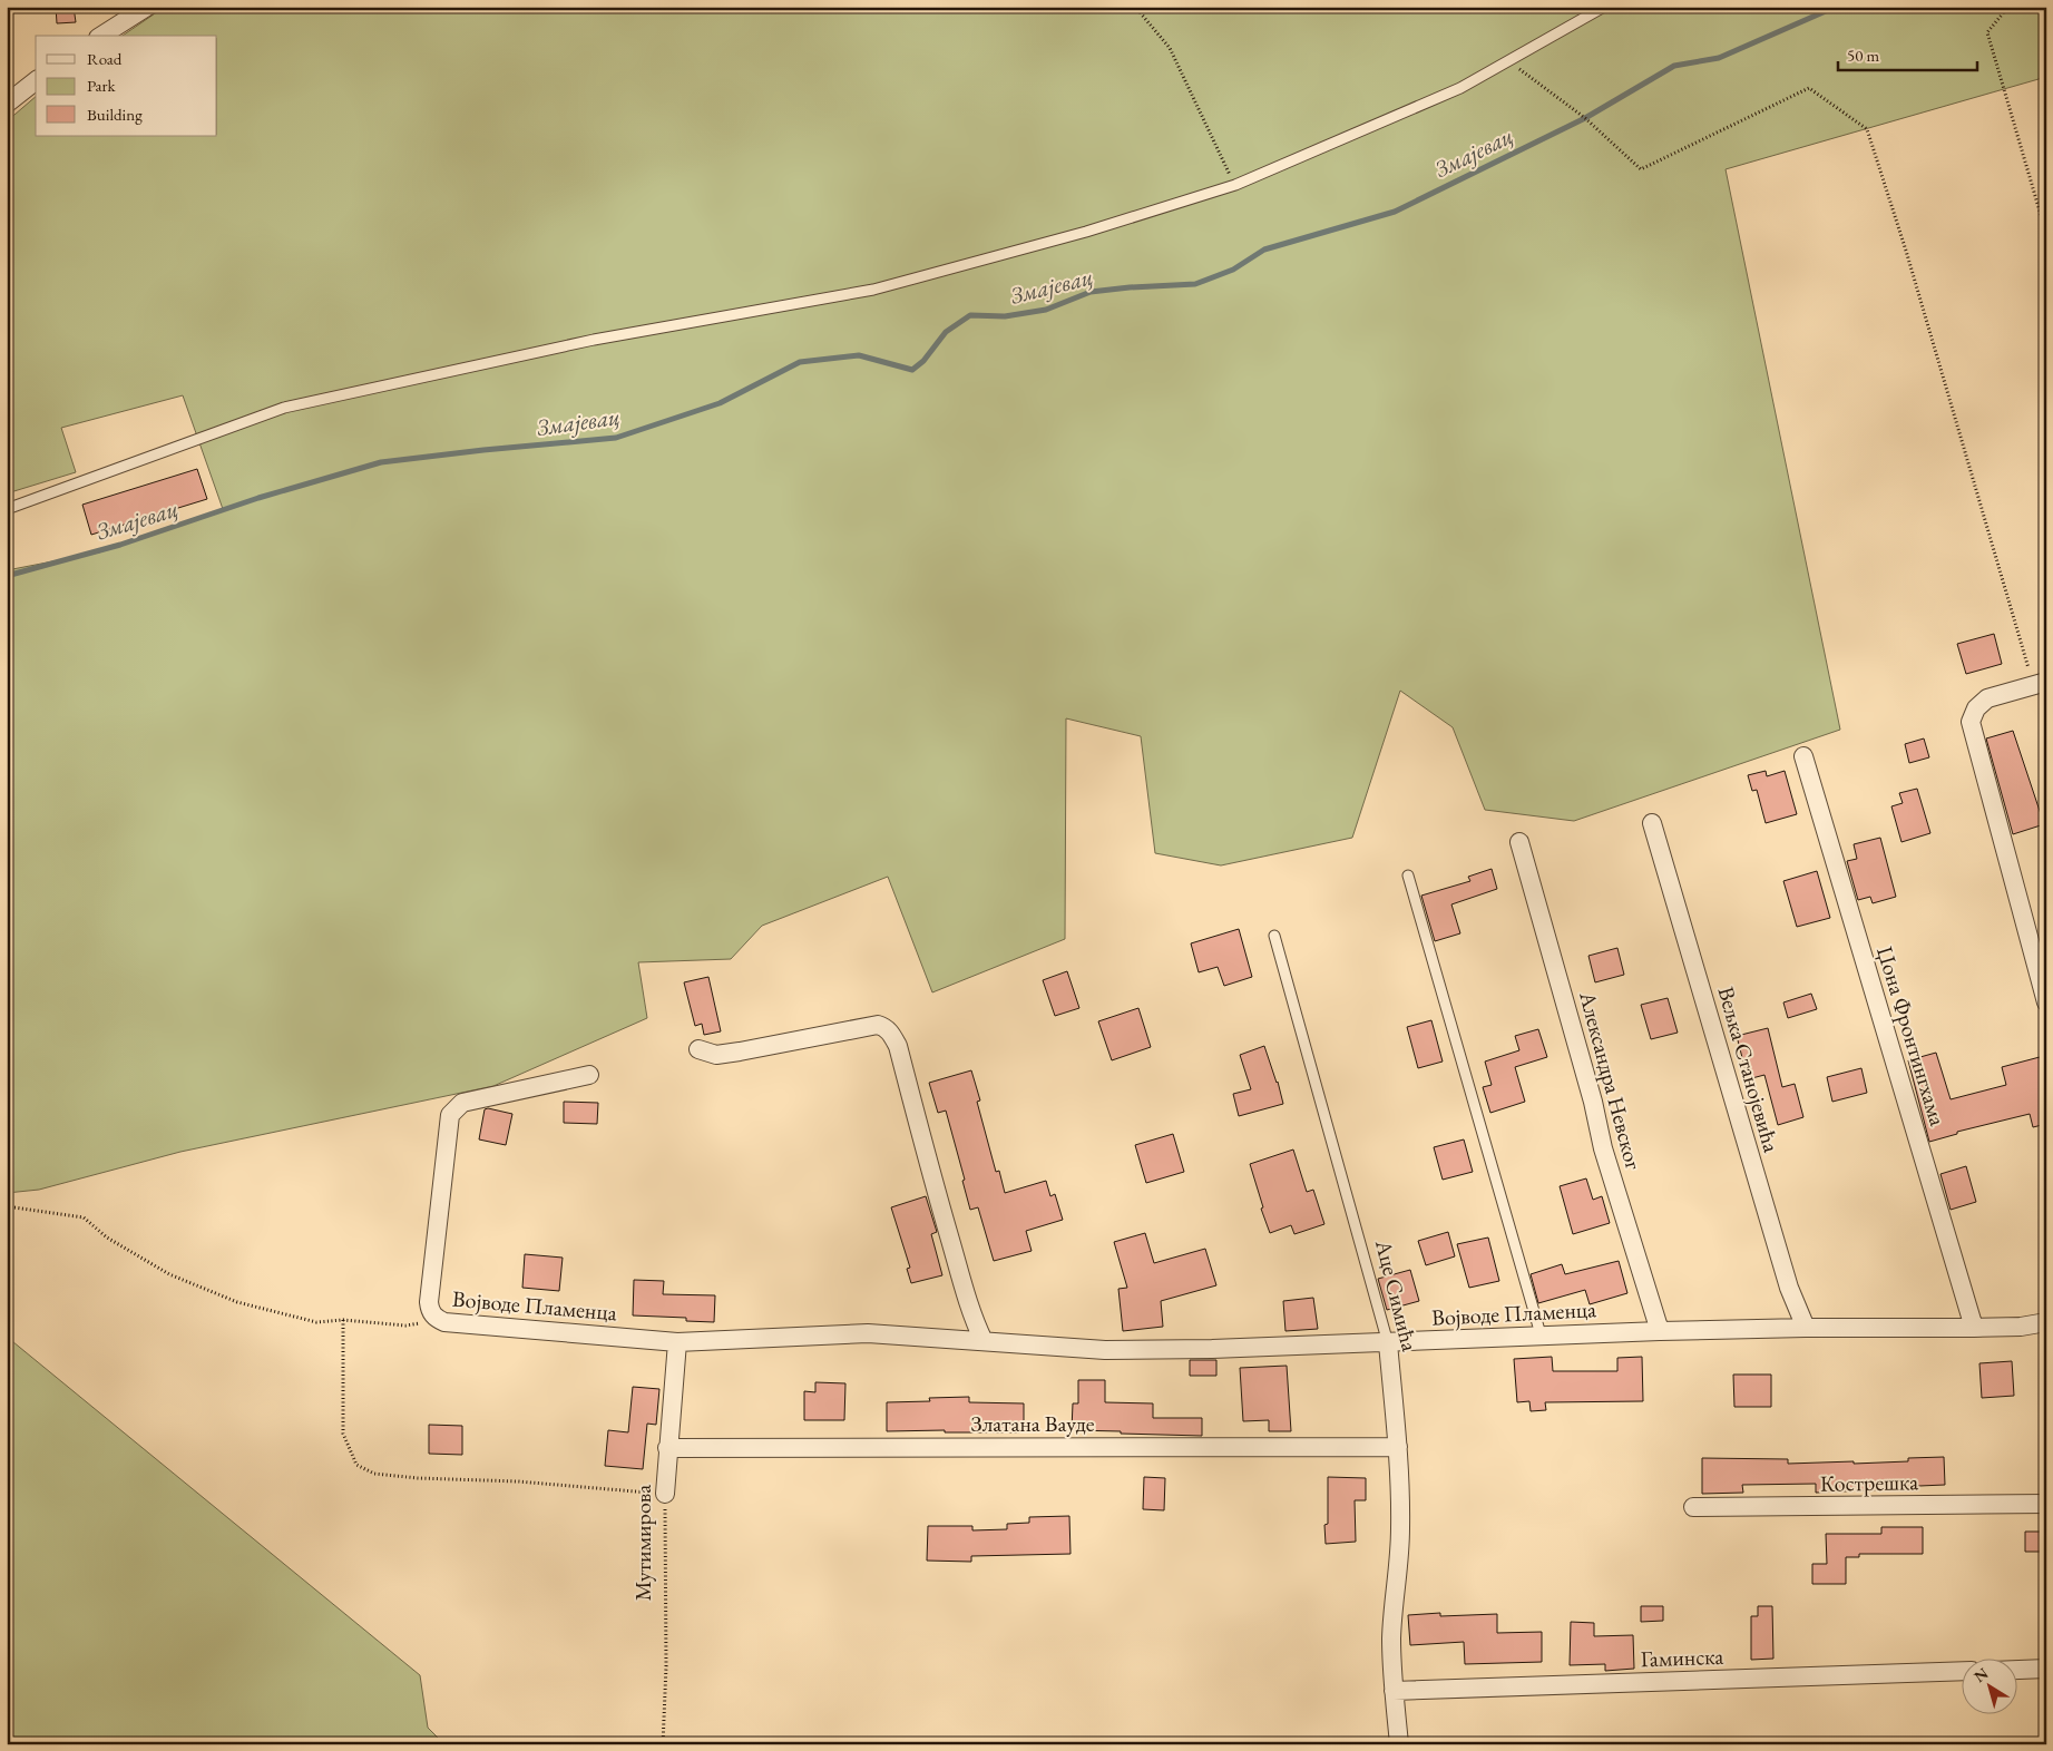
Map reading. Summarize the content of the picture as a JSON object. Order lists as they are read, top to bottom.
{
  "streets": {
    "street": [
      "Џона Фронтингхама",
      "Вељка Станојевића",
      "Александра Невског",
      "Аце Симића",
      "Војводе Пламенца",
      "Златана Вауде",
      "Кострешка",
      "Мутимирова",
      "Гаминска"
    ]
  },
  "crossings": [
    ["Џона Фронтингхама", "Војводе Пламенца"],
    ["Вељка Станојевића", "Војводе Пламенца"],
    ["Александра Невског", "Војводе Пламенца"],
    ["Аце Симића", "Војводе Пламенца"],
    ["Аце Симића", "Златана Вауде"],
    ["Аце Симића", "Гаминска"],
    ["Војводе Пламенца", "Мутимирова"],
    ["Златана Вауде", "Мутимирова"]
  ],
  "water": ["Змајевац"],
  "legend": ["Road", "Park", "Building"],
  "scale_bar": "50 m",
  "north": "top left"
}
